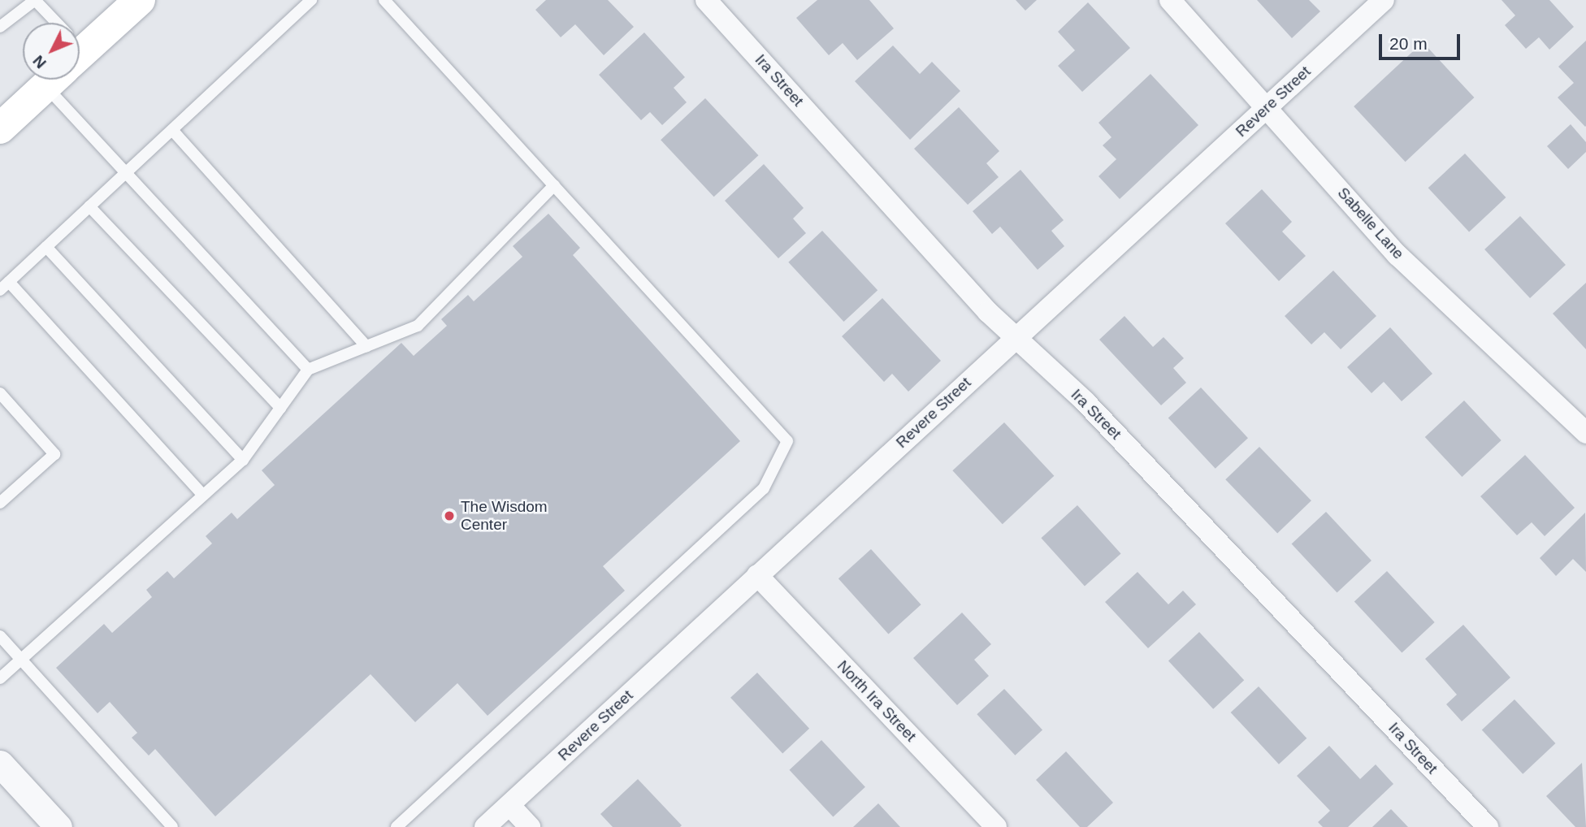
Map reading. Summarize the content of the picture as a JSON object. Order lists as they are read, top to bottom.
{
  "streets": {
    "street": [
      "Ira Street",
      "Revere Street",
      "Sabelle Lane",
      "North Ira Street"
    ]
  },
  "crossings": [
    ["Ira Street", "Revere Street"],
    ["Revere Street", "Sabelle Lane"],
    ["Revere Street", "North Ira Street"]
  ],
  "places": ["The Wisdom Center"],
  "scale_bar": "20 m",
  "north": "bottom left"
}
